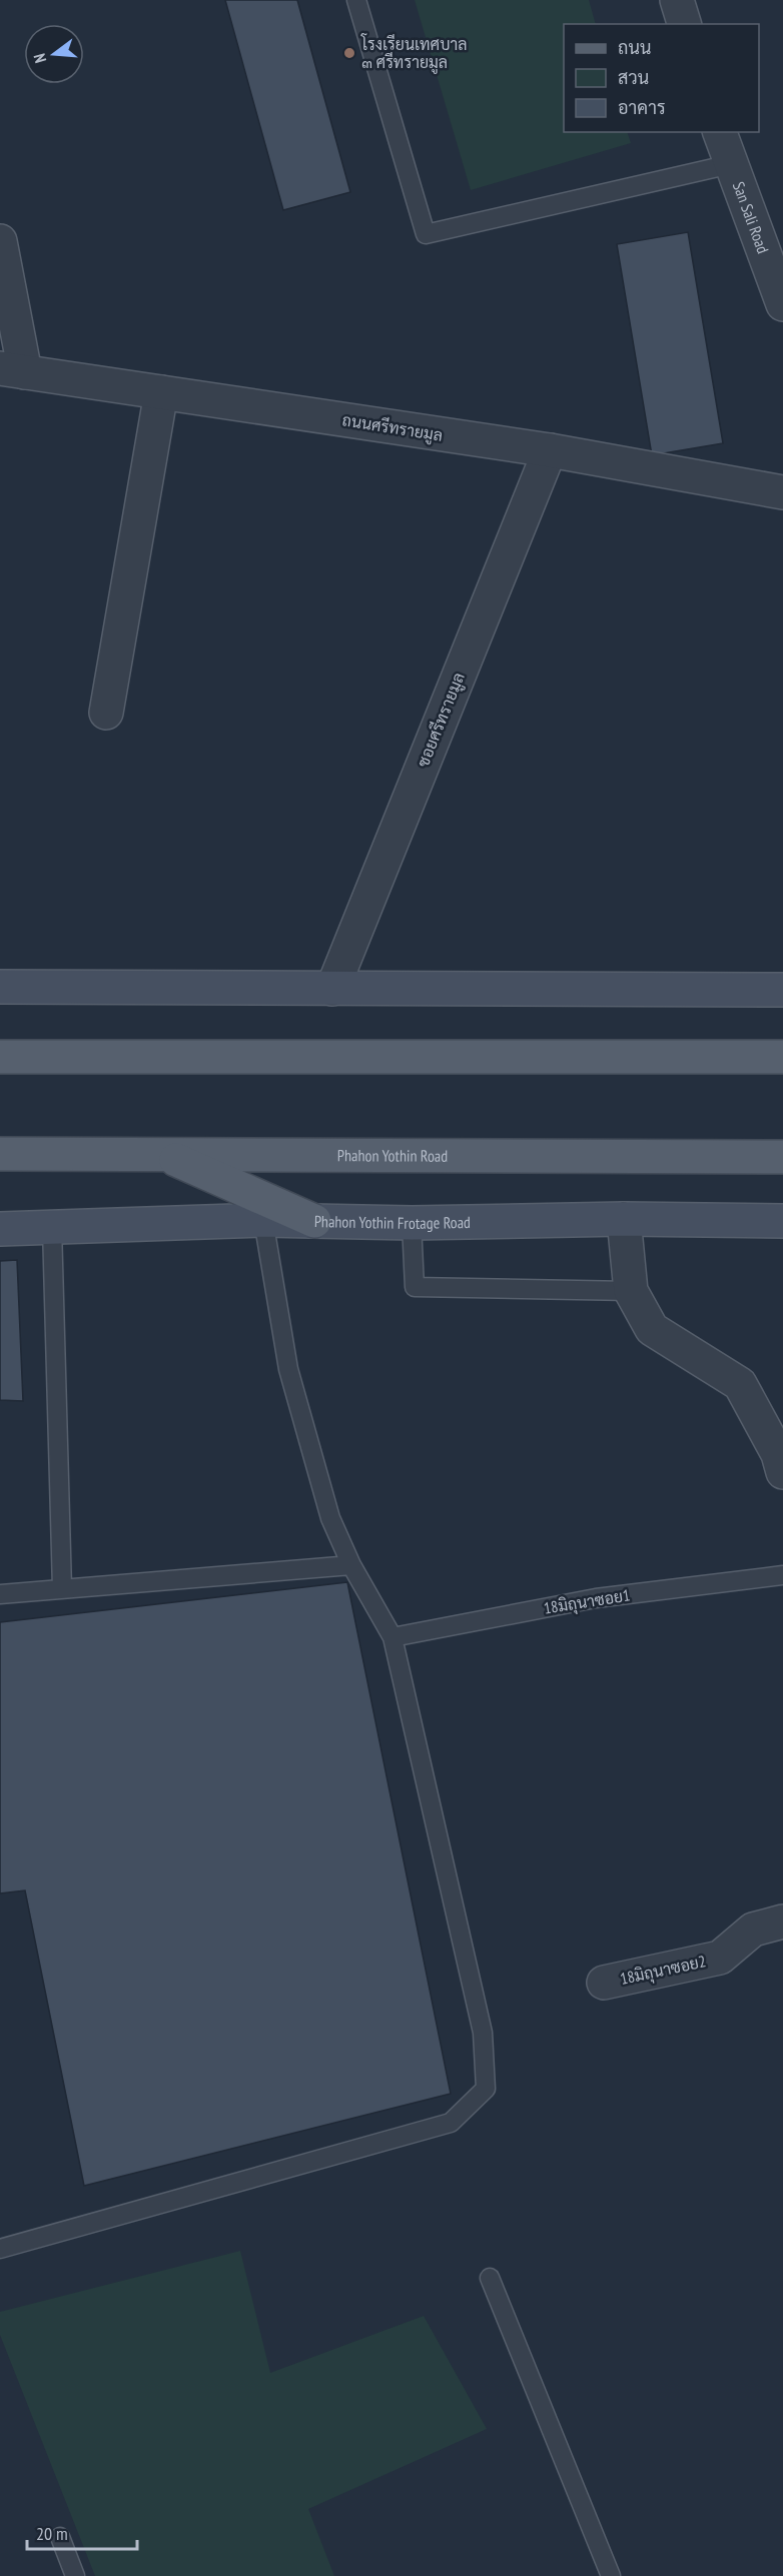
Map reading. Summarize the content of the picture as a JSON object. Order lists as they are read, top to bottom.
{
  "streets": {
    "main road": ["Phahon Yothin Road", "Phahon Yothin Frotage Road"],
    "street": [
      "San Sali Road",
      "ถนนศรีทรายมูล",
      "ซอยศรีทรายมูล",
      "18มิถุนาซอย2"
    ],
    "lane": ["18มิถุนาซอย1"]
  },
  "crossings": [
    ["ถนนศรีทรายมูล", "ซอยศรีทรายมูล"]
  ],
  "places": ["โรงเรียนเทศบาล ๓ ศรีทรายมูล"],
  "legend": ["ถนน", "สวน", "อาคาร"],
  "scale_bar": "20 m",
  "north": "left"
}
